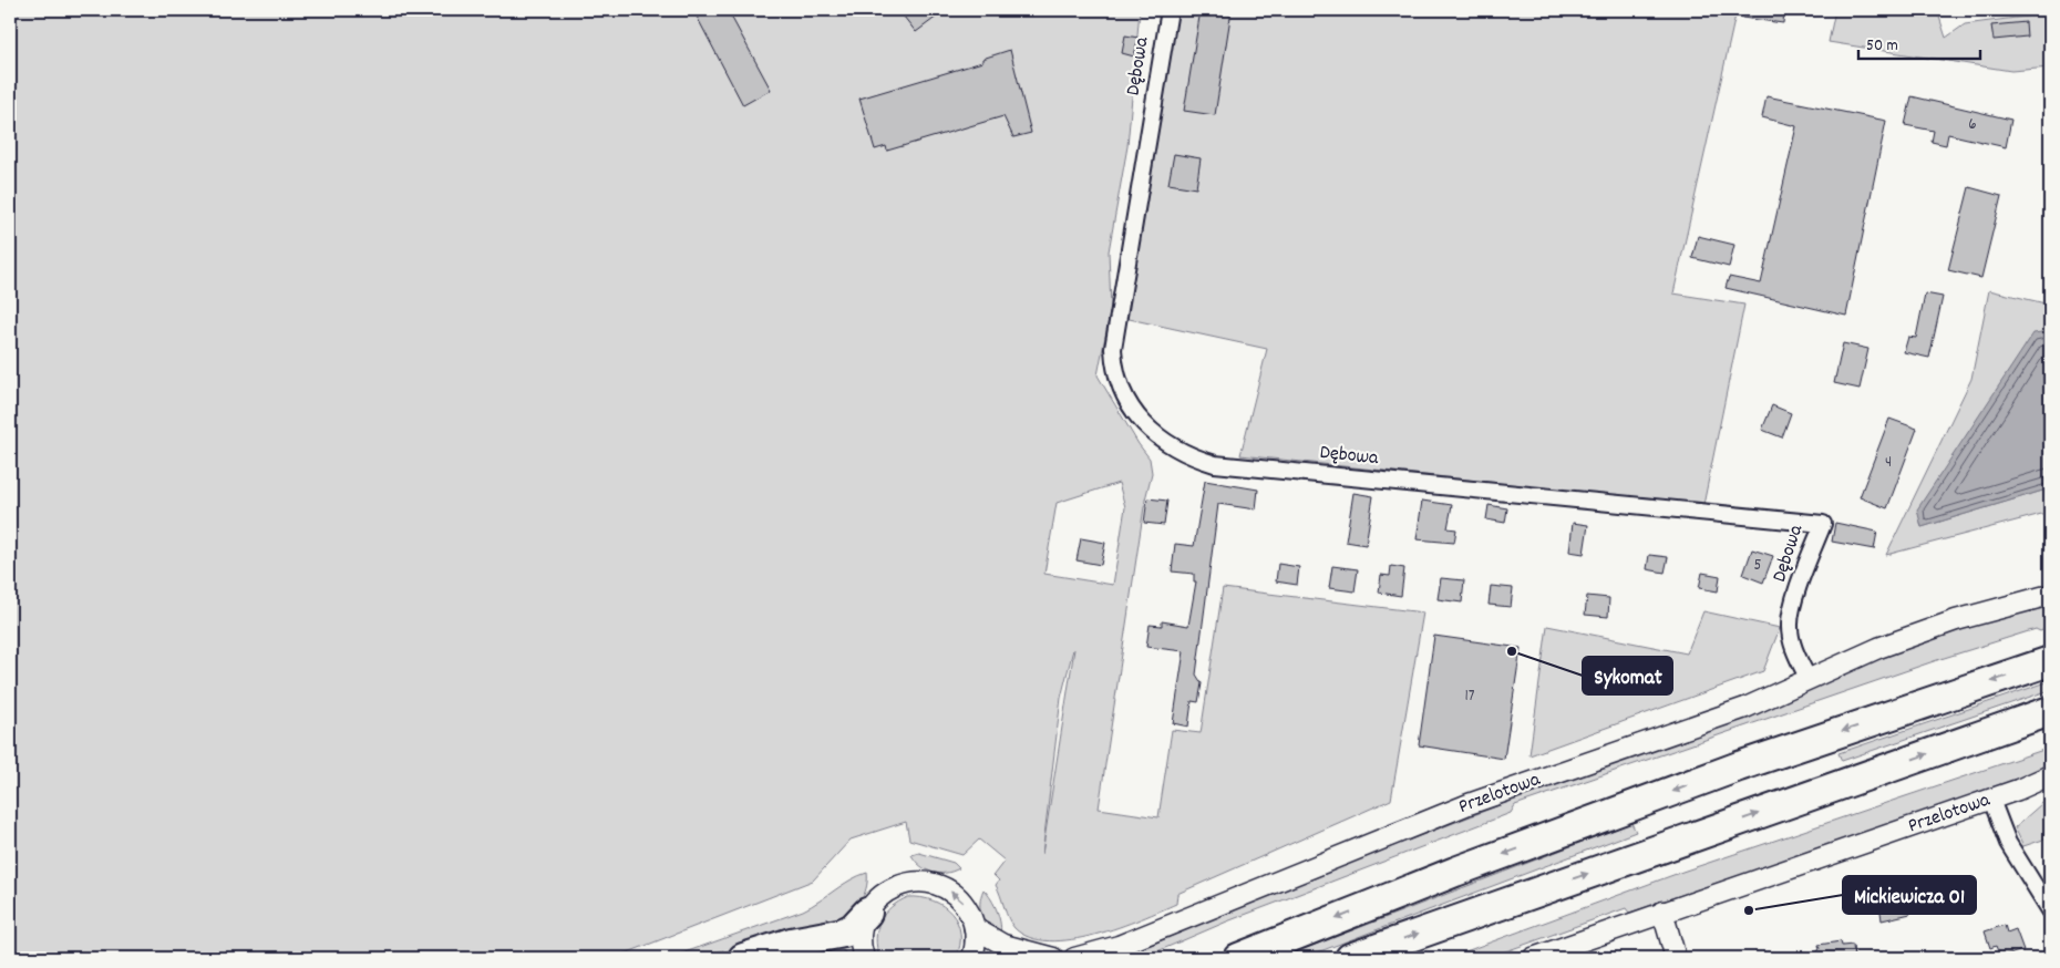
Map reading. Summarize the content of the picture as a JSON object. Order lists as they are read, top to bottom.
{
  "streets": {
    "street": ["Dębowa", "Przelotowa"]
  },
  "crossings": [
    ["Dębowa", "Przelotowa"]
  ],
  "places": ["Sykomat", "Mickiewicza 01"],
  "house_numbers": [
    "6",
    "4",
    "5",
    "17"
  ],
  "scale_bar": "50 m"
}
